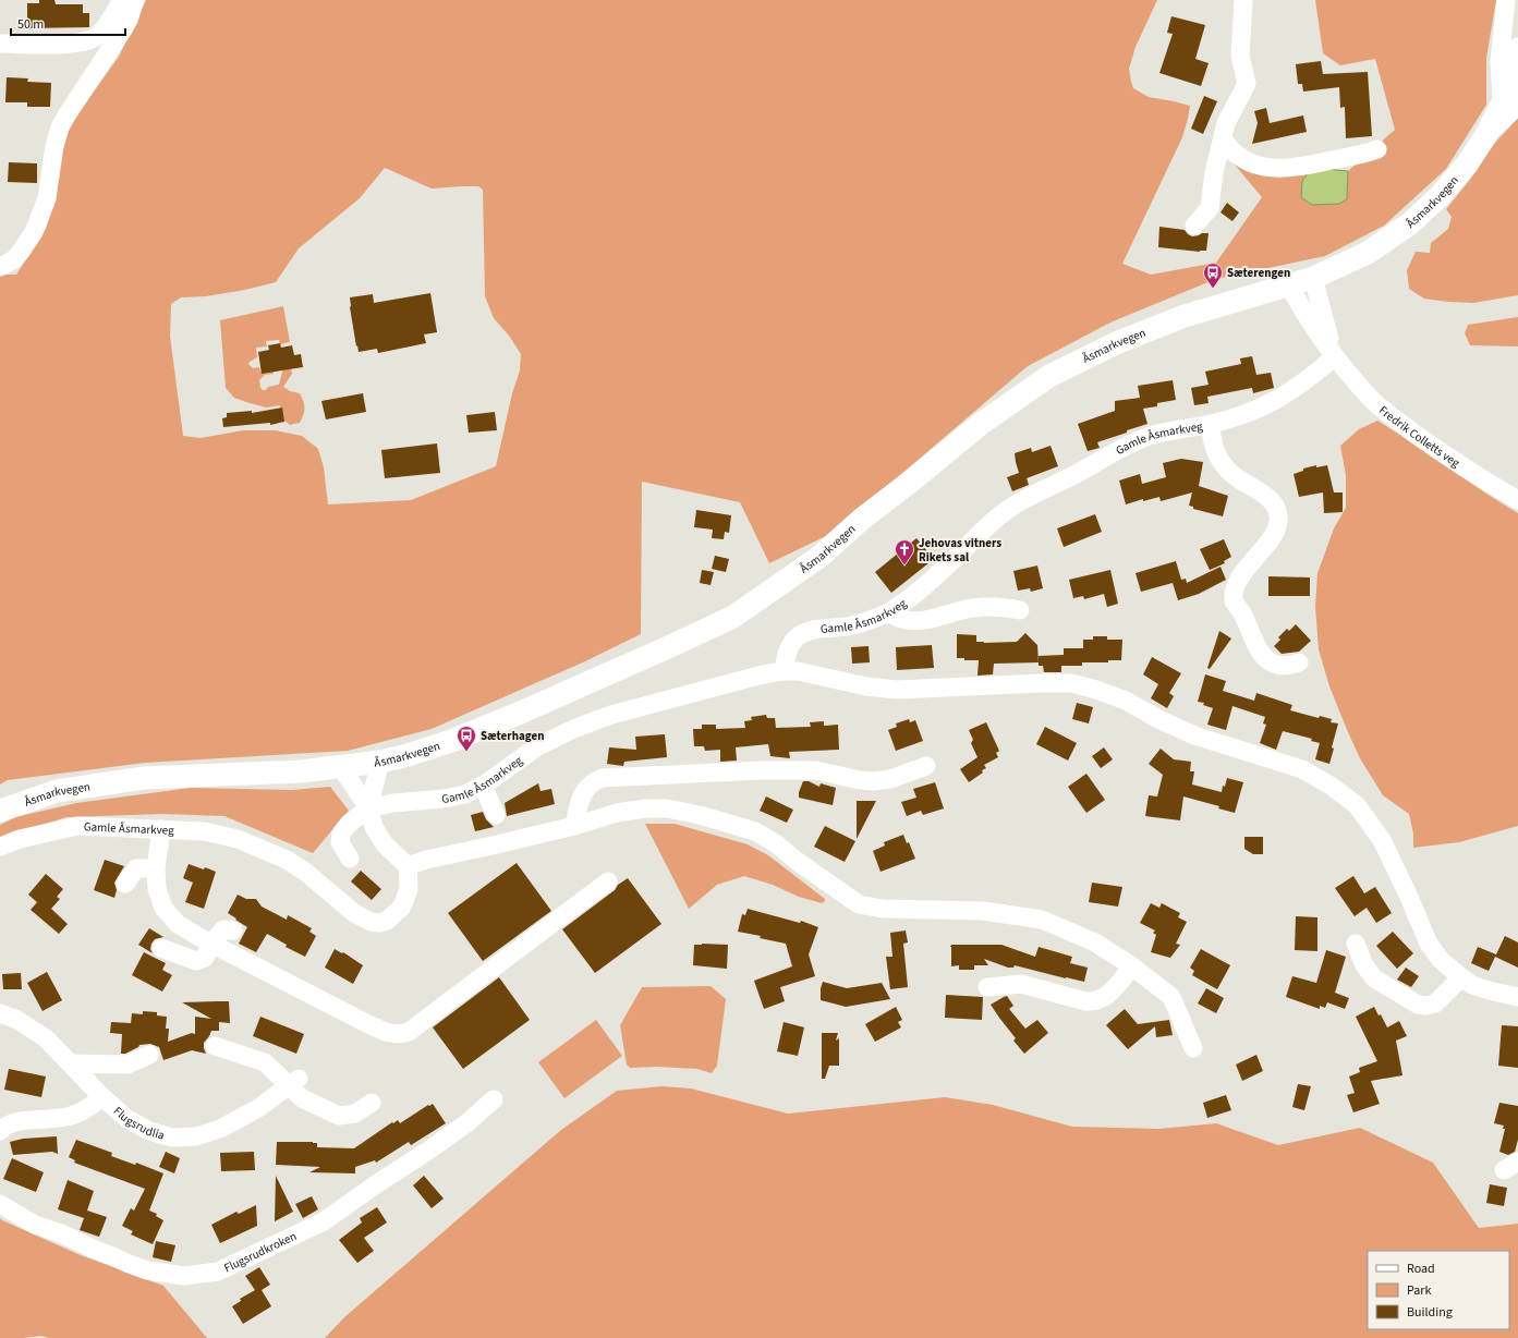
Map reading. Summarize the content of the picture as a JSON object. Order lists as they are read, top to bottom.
{
  "streets": {
    "main road": ["Åsmarkvegen"],
    "street": [
      "Fredrik Colletts veg",
      "Gamle Åsmarkveg",
      "Flugsrudlia",
      "Flugsrudkroken"
    ]
  },
  "crossings": [
    ["Åsmarkvegen", "Fredrik Colletts veg"],
    ["Fredrik Colletts veg", "Gamle Åsmarkveg"]
  ],
  "places": {
    "bus stop": ["Sæterengen", "Sæterhagen"],
    "church": ["Jehovas vitners Rikets sal"]
  },
  "legend": ["Road", "Park", "Building"],
  "scale_bar": "50 m"
}
